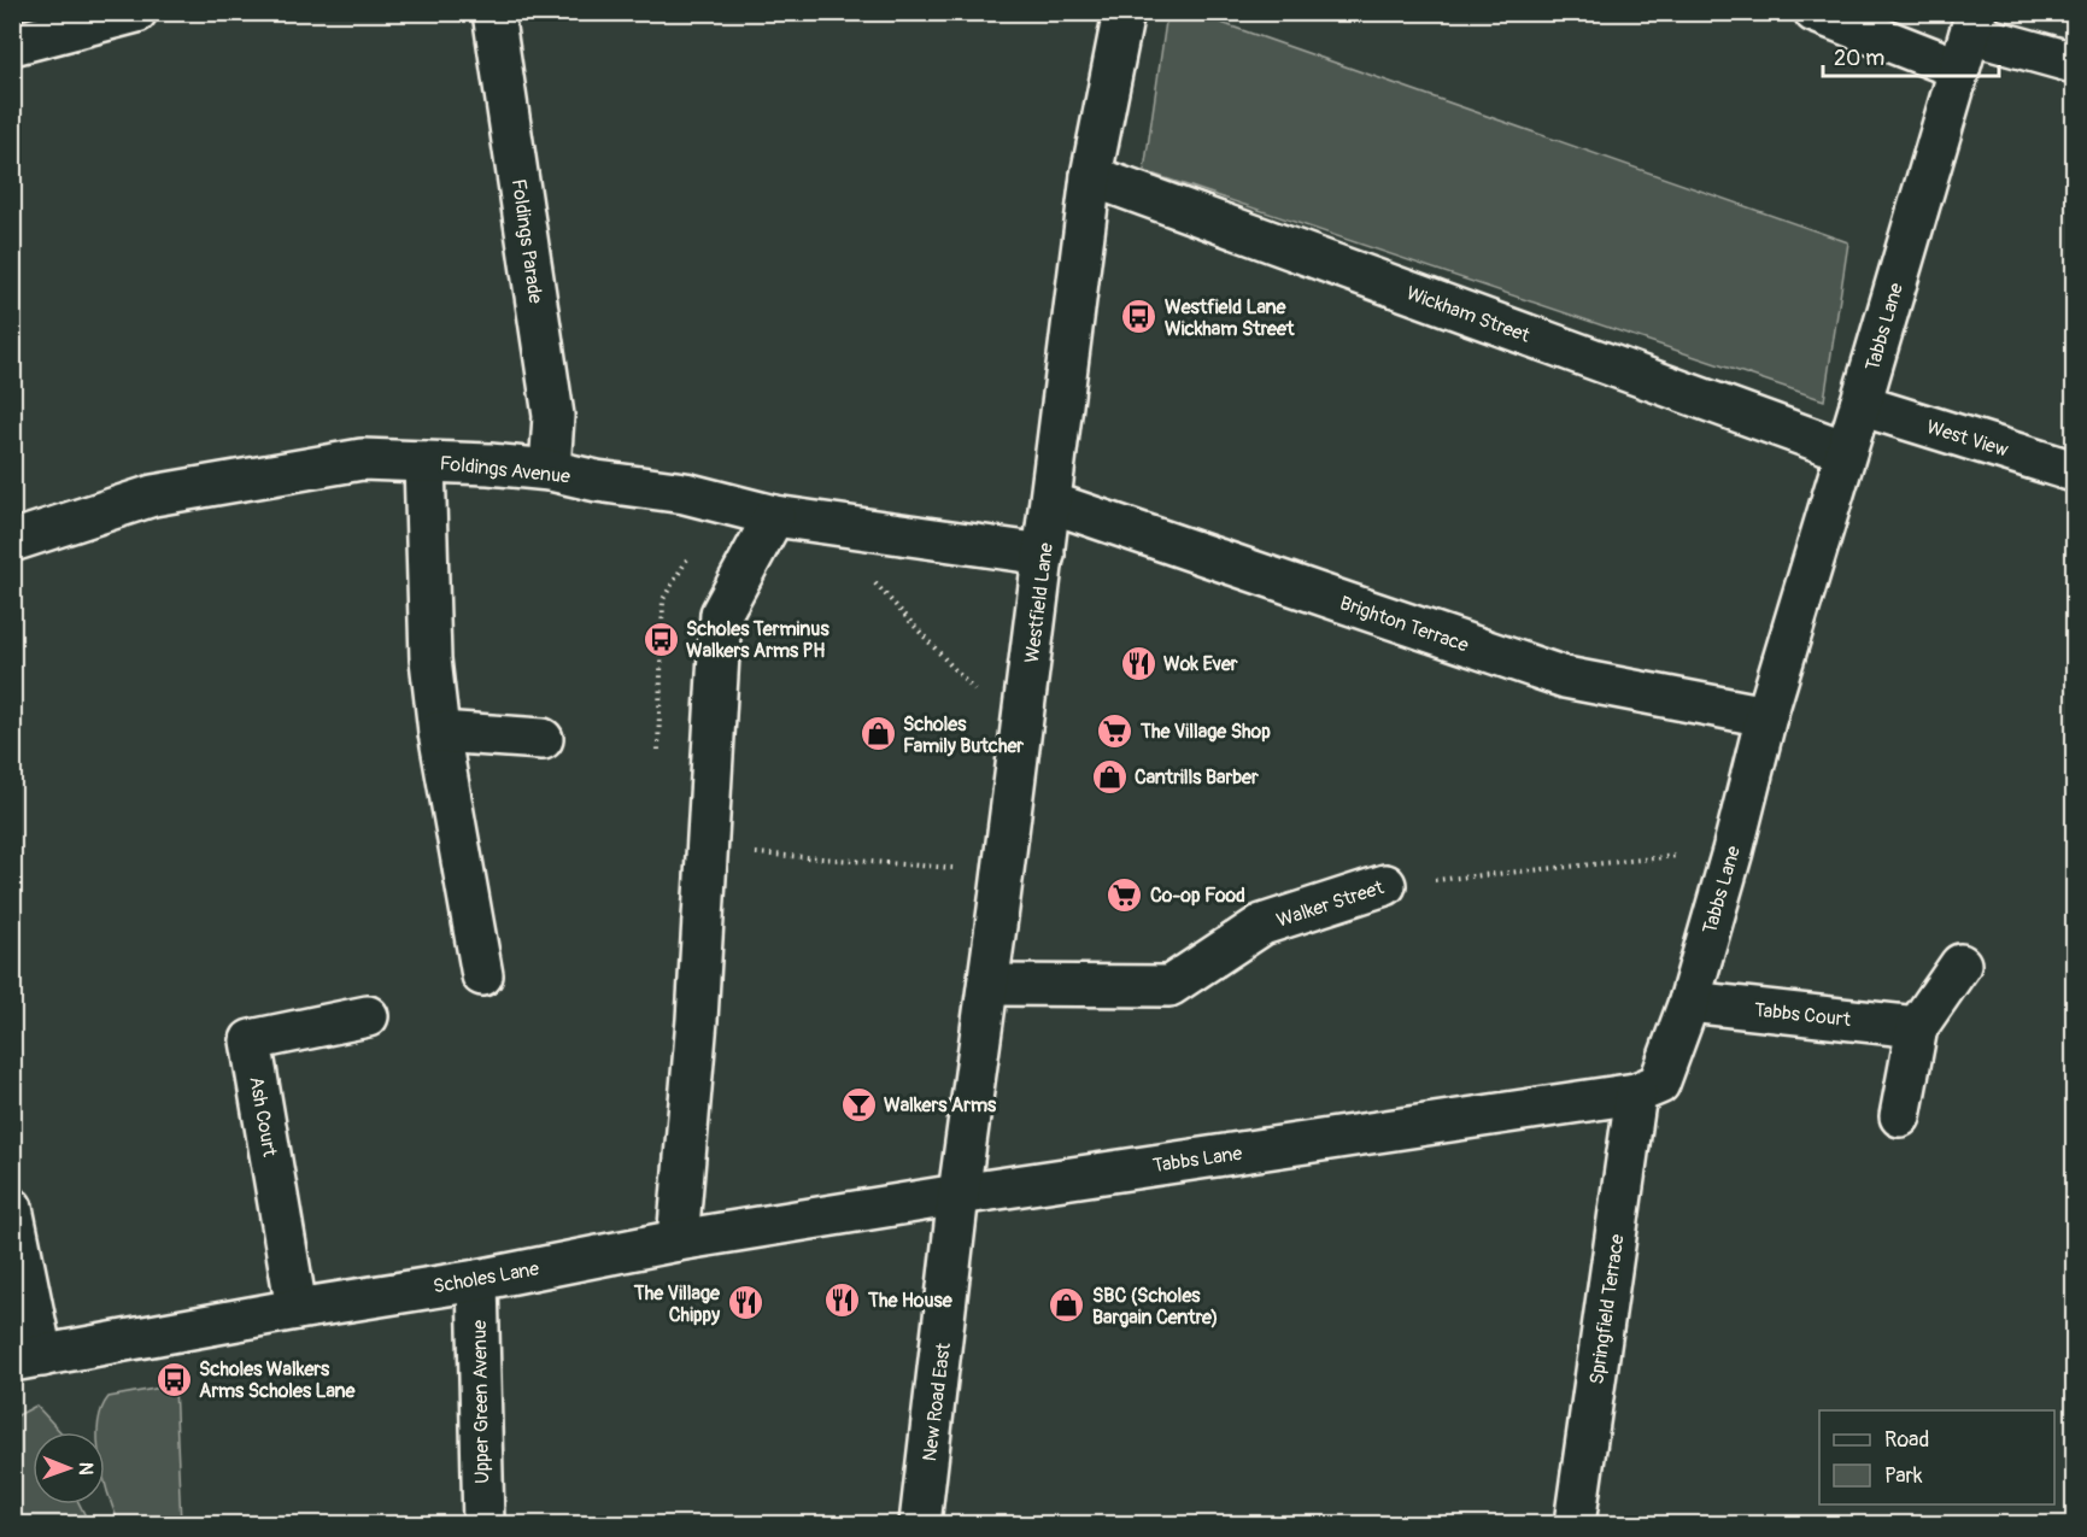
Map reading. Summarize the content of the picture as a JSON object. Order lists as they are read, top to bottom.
{
  "streets": {
    "street": [
      "Foldings Parade",
      "Wickham Street",
      "Tabbs Lane",
      "West View",
      "Foldings Avenue",
      "Westfield Lane",
      "Brighton Terrace",
      "Walker Street",
      "Tabbs Court",
      "Ash Court",
      "Scholes Lane",
      "Springfield Terrace",
      "Upper Green Avenue",
      "New Road East"
    ]
  },
  "crossings": [
    ["Foldings Parade", "Foldings Avenue"],
    ["Wickham Street", "Tabbs Lane"],
    ["Wickham Street", "Westfield Lane"],
    ["Tabbs Lane", "West View"],
    ["Tabbs Lane", "Westfield Lane"],
    ["Tabbs Lane", "Brighton Terrace"],
    ["Tabbs Lane", "Walker Street"],
    ["Tabbs Lane", "Tabbs Court"],
    ["Tabbs Lane", "Scholes Lane"],
    ["Tabbs Lane", "Springfield Terrace"],
    ["Tabbs Lane", "New Road East"],
    ["Foldings Avenue", "Westfield Lane"],
    ["Westfield Lane", "Brighton Terrace"],
    ["Westfield Lane", "Walker Street"],
    ["Westfield Lane", "Scholes Lane"],
    ["Westfield Lane", "New Road East"],
    ["Ash Court", "Scholes Lane"],
    ["Scholes Lane", "Upper Green Avenue"],
    ["Scholes Lane", "New Road East"]
  ],
  "places": {
    "bus stop": ["Westfield Lane Wickham Street", "Scholes Terminus Walkers Arms PH", "Scholes Walkers Arms Scholes Lane"],
    "restaurant": ["Wok Ever", "The House", "The Village Chippy"],
    "supermarket": ["The Village Shop", "Co-op Food"],
    "shop": ["Scholes Family Butcher", "Cantrills Barber", "SBC (Scholes Bargain Centre)"],
    "bar": ["Walkers Arms"]
  },
  "legend": ["Road", "Park"],
  "scale_bar": "20 m",
  "north": "right"
}
